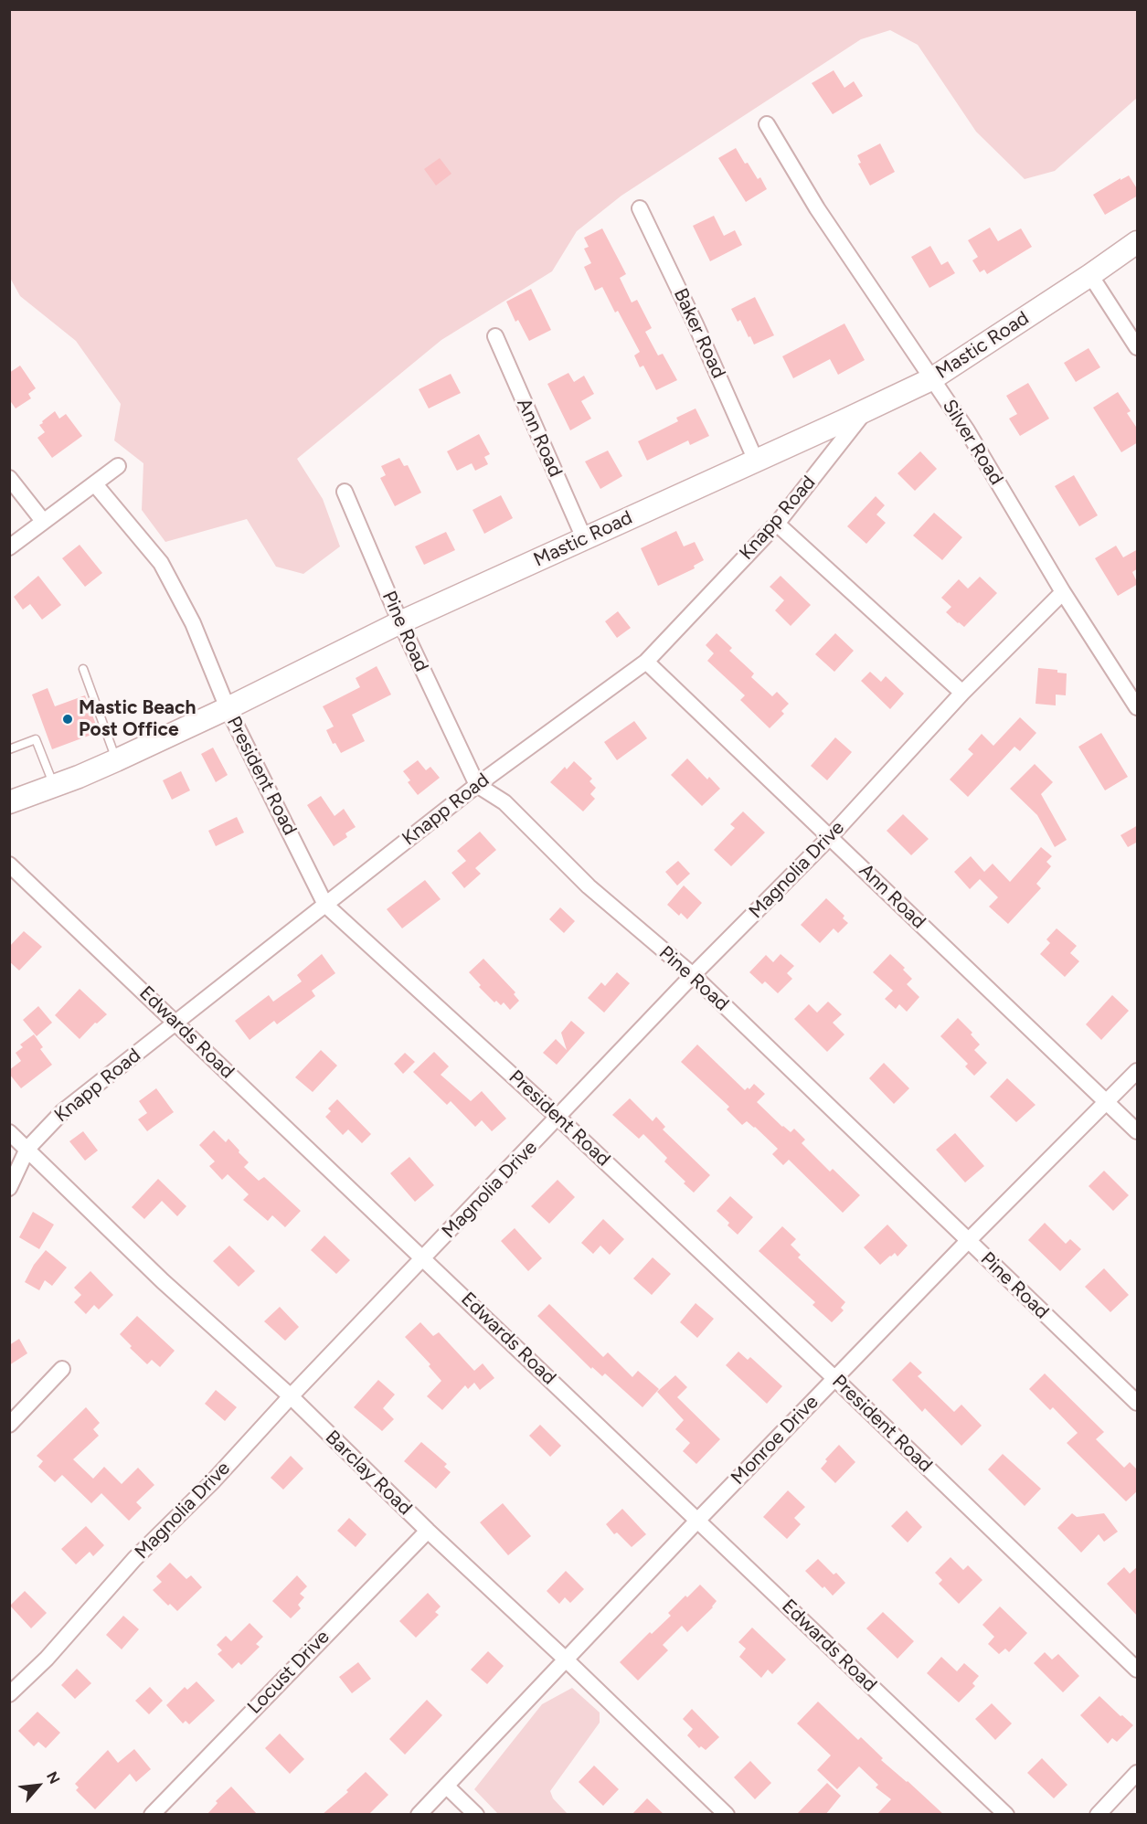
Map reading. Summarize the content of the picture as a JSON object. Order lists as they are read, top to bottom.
{
  "streets": {
    "main road": ["Mastic Road"],
    "street": [
      "Baker Road",
      "Ann Road",
      "Silver Road",
      "Knapp Road",
      "Pine Road",
      "President Road",
      "Magnolia Drive",
      "Edwards Road",
      "Monroe Drive",
      "Barclay Road",
      "Locust Drive"
    ]
  },
  "crossings": [
    ["Baker Road", "Mastic Road"],
    ["Mastic Road", "Ann Road"],
    ["Mastic Road", "Silver Road"],
    ["Mastic Road", "Knapp Road"],
    ["Mastic Road", "Pine Road"],
    ["Mastic Road", "President Road"],
    ["Ann Road", "Knapp Road"],
    ["Ann Road", "Magnolia Drive"],
    ["Ann Road", "Monroe Drive"],
    ["Silver Road", "Magnolia Drive"],
    ["Knapp Road", "Pine Road"],
    ["Knapp Road", "President Road"],
    ["Knapp Road", "Edwards Road"],
    ["Knapp Road", "Barclay Road"],
    ["Pine Road", "Magnolia Drive"],
    ["Pine Road", "Monroe Drive"],
    ["President Road", "Magnolia Drive"],
    ["President Road", "Monroe Drive"],
    ["Magnolia Drive", "Edwards Road"],
    ["Magnolia Drive", "Barclay Road"],
    ["Edwards Road", "Monroe Drive"],
    ["Monroe Drive", "Barclay Road"],
    ["Barclay Road", "Locust Drive"]
  ],
  "places": ["Mastic Beach Post Office"],
  "north": "top right"
}
